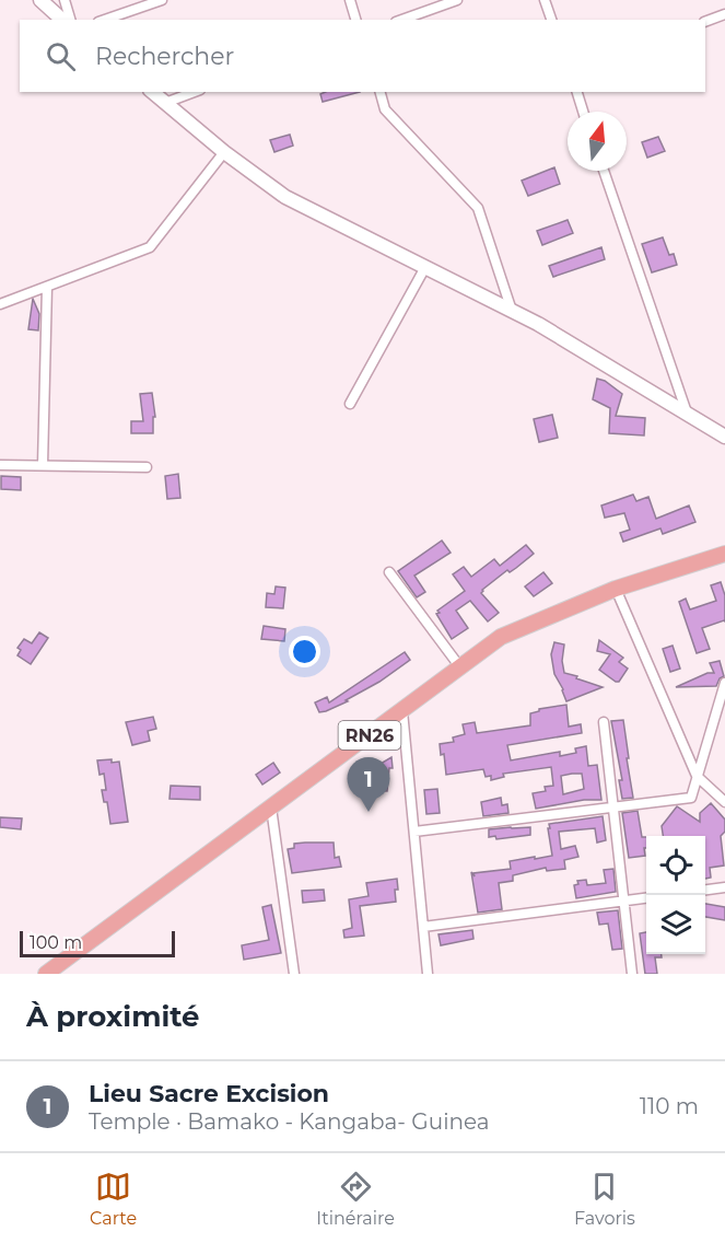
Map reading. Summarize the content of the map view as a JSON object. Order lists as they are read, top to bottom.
{
  "streets": {
    "main road": ["RN26"]
  },
  "scale_bar": "100 m",
  "north": "top",
  "page": {
    "search": "Rechercher",
    "pins": "1",
    "scale": "100 m",
    "heading": "À proximité",
    "list": [
      {
        "mark": "1",
        "name": "Lieu Sacre Excision",
        "note": "Temple · Bamako - Kangaba- Guinea",
        "value": "110 m"
      }
    ],
    "nav": ["Carte", "Itinéraire", "Favoris"]
  }
}
